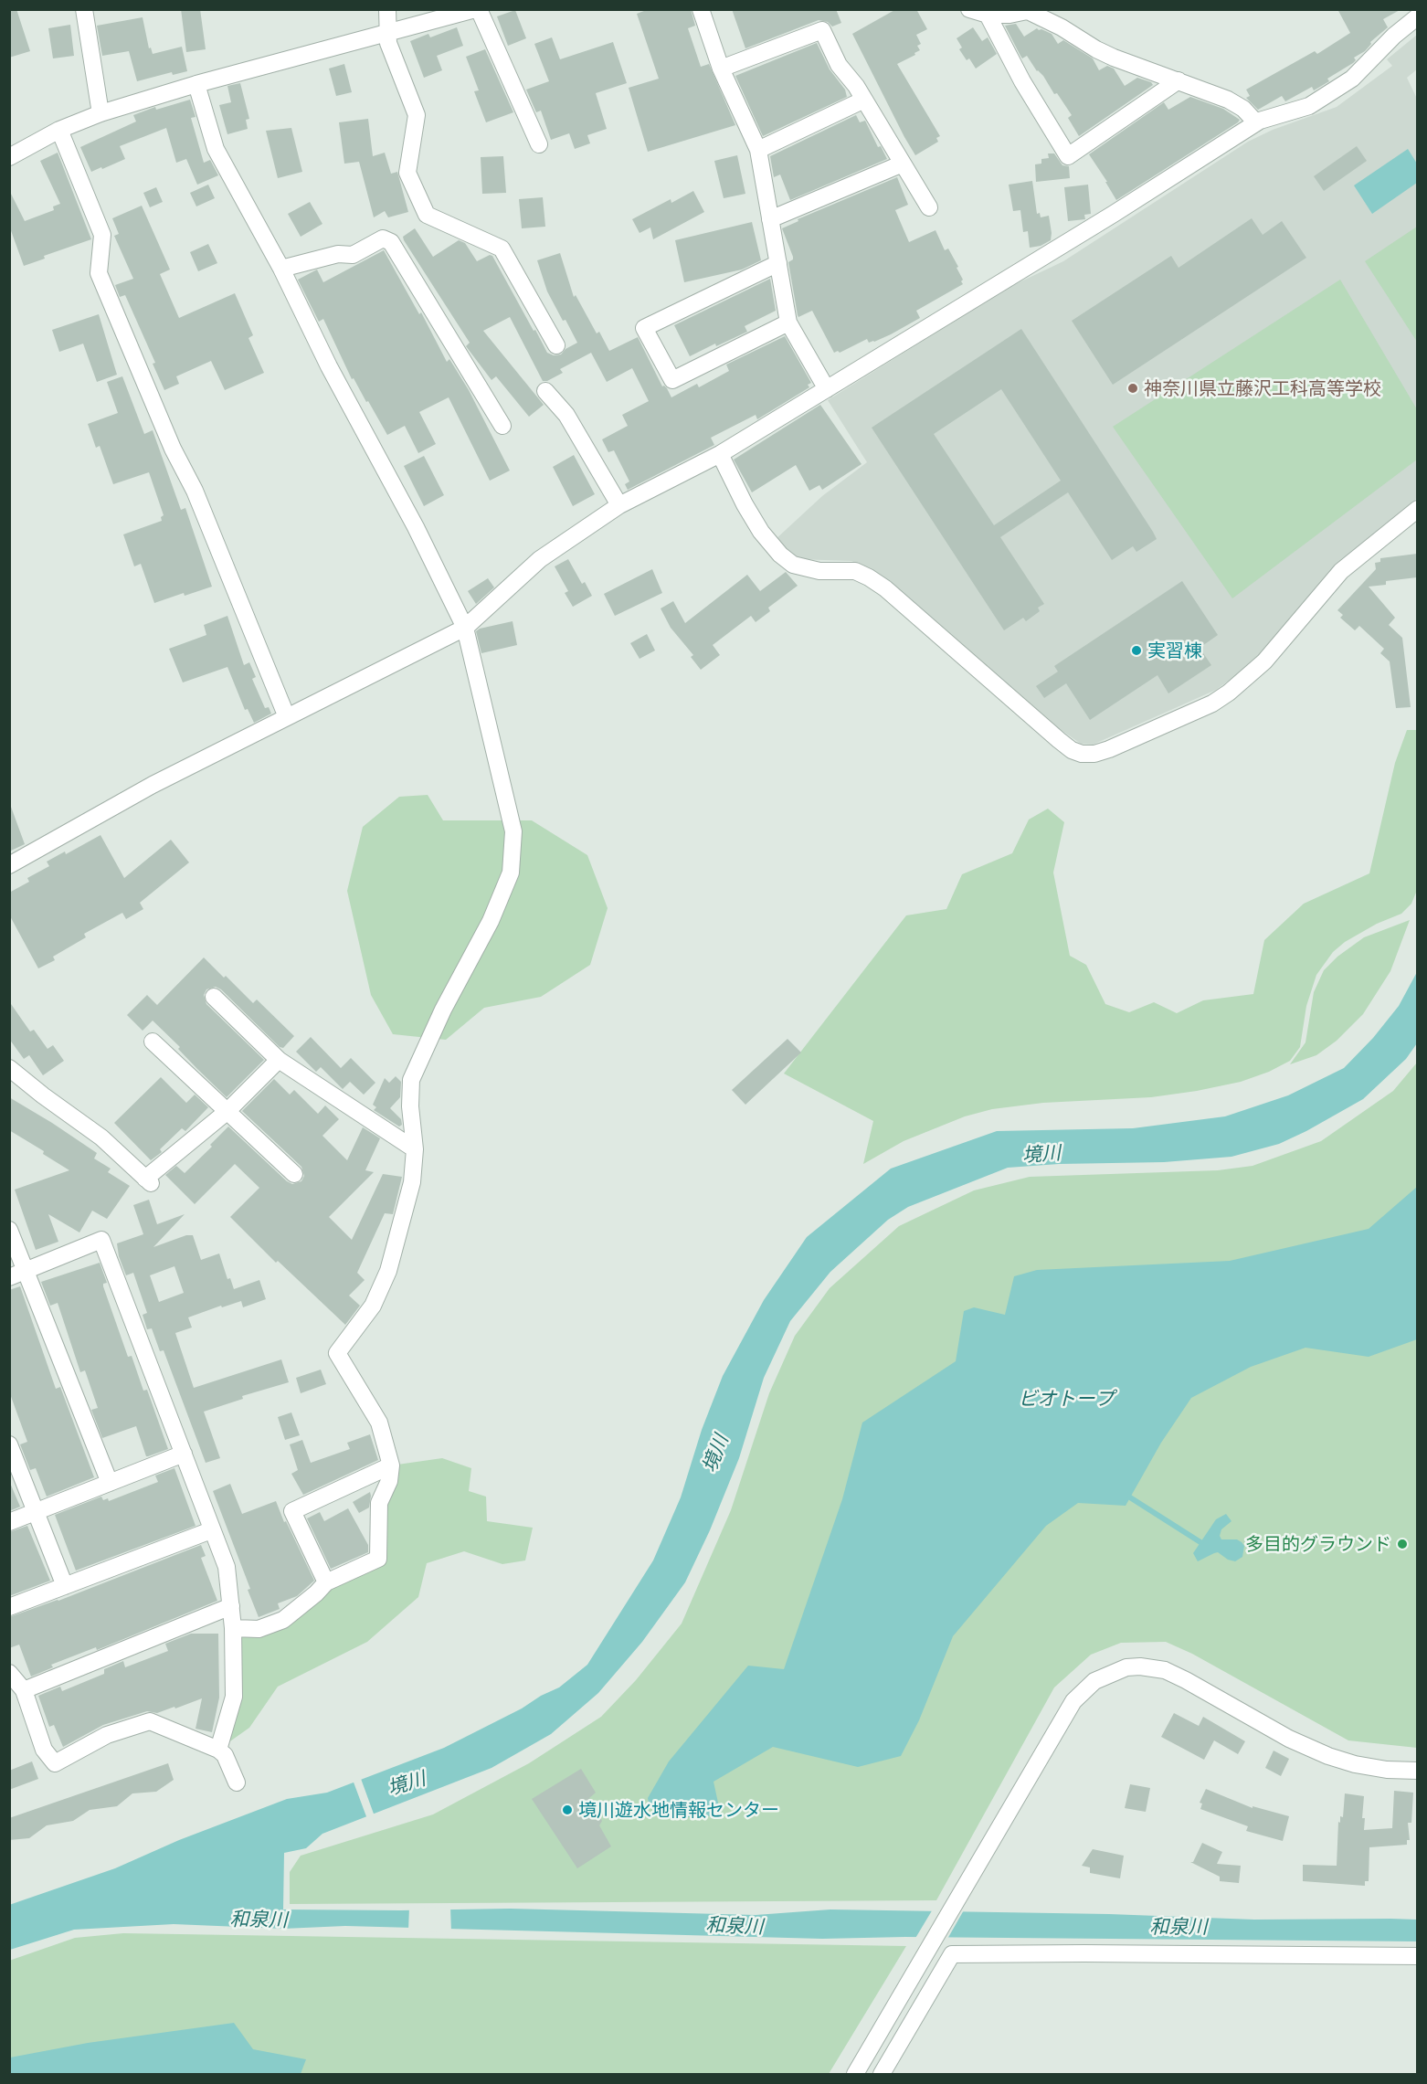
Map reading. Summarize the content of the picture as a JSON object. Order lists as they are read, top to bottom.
{
  "water": ["境川", "ビオトープ", "和泉川"],
  "places": [
    "神奈川県立藤沢工科高等学校",
    "実習棟",
    "多目的グラウンド",
    "境川遊水地情報センター"
  ]
}
